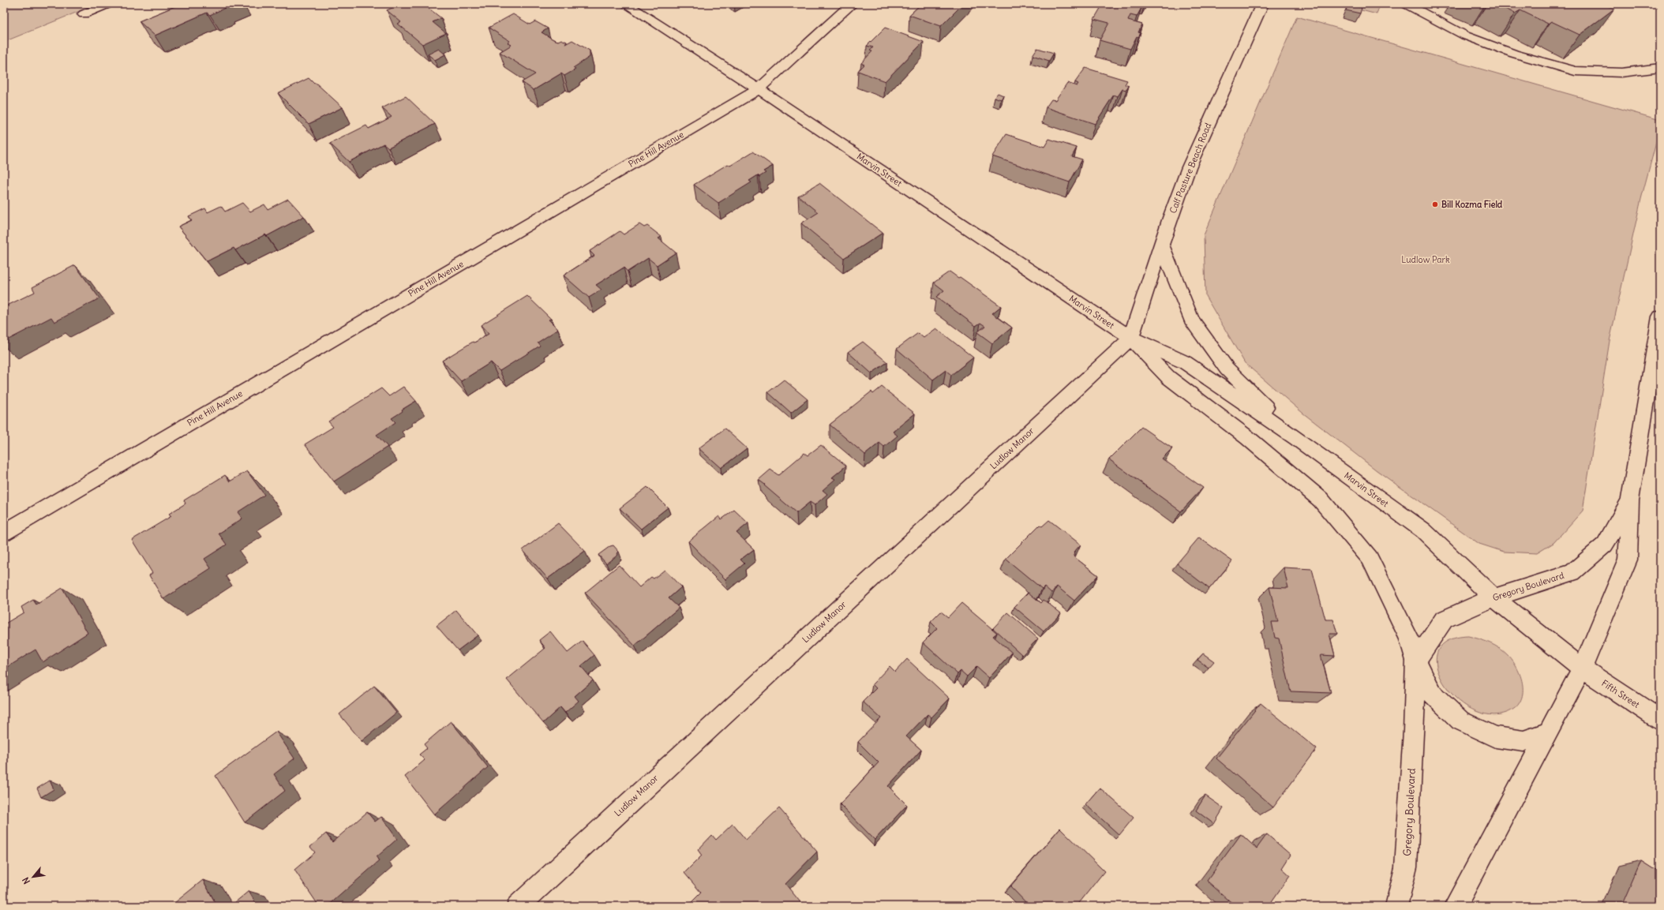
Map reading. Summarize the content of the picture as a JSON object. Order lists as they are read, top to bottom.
{
  "streets": {
    "street": [
      "Pine Hill Avenue",
      "Calf Pasture Beach Road",
      "Marvin Street",
      "Ludlow Manor",
      "Gregory Boulevard",
      "Fifth Street"
    ]
  },
  "crossings": [
    ["Pine Hill Avenue", "Marvin Street"],
    ["Calf Pasture Beach Road", "Marvin Street"],
    ["Calf Pasture Beach Road", "Ludlow Manor"],
    ["Marvin Street", "Ludlow Manor"],
    ["Marvin Street", "Gregory Boulevard"],
    ["Marvin Street", "Fifth Street"],
    ["Gregory Boulevard", "Fifth Street"]
  ],
  "parks": ["Ludlow Park"],
  "places": ["Bill Kozma Field"],
  "north": "bottom left"
}
